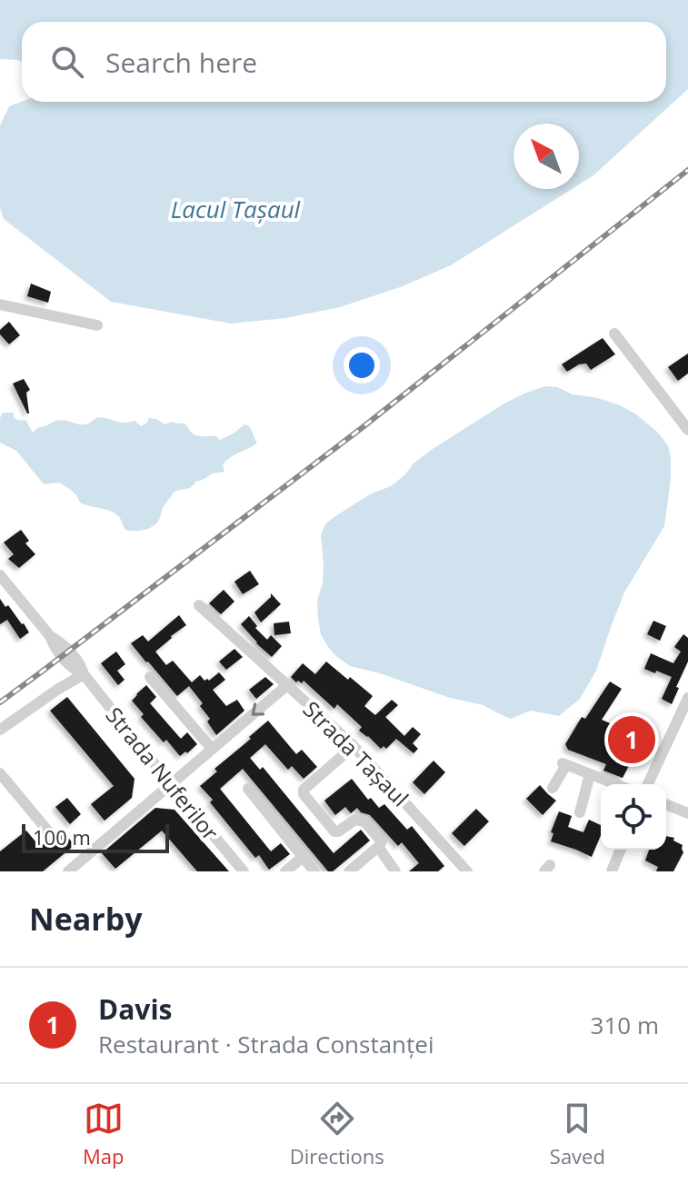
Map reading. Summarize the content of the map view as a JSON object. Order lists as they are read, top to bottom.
{
  "streets": {
    "street": ["Strada Tașaul", "Strada Nuferilor"]
  },
  "crossings": [
    ["Strada Tașaul", "Strada Nuferilor"]
  ],
  "water": ["Lacul Tașaul"],
  "scale_bar": "100 m",
  "north": "top left",
  "page": {
    "search": "Search here",
    "pins": "1",
    "scale": "100 m",
    "heading": "Nearby",
    "list": [
      {
        "mark": "1",
        "name": "Davis",
        "note": "Restaurant · Strada Constanței",
        "value": "310 m"
      }
    ],
    "nav": ["Map", "Directions", "Saved"]
  }
}
